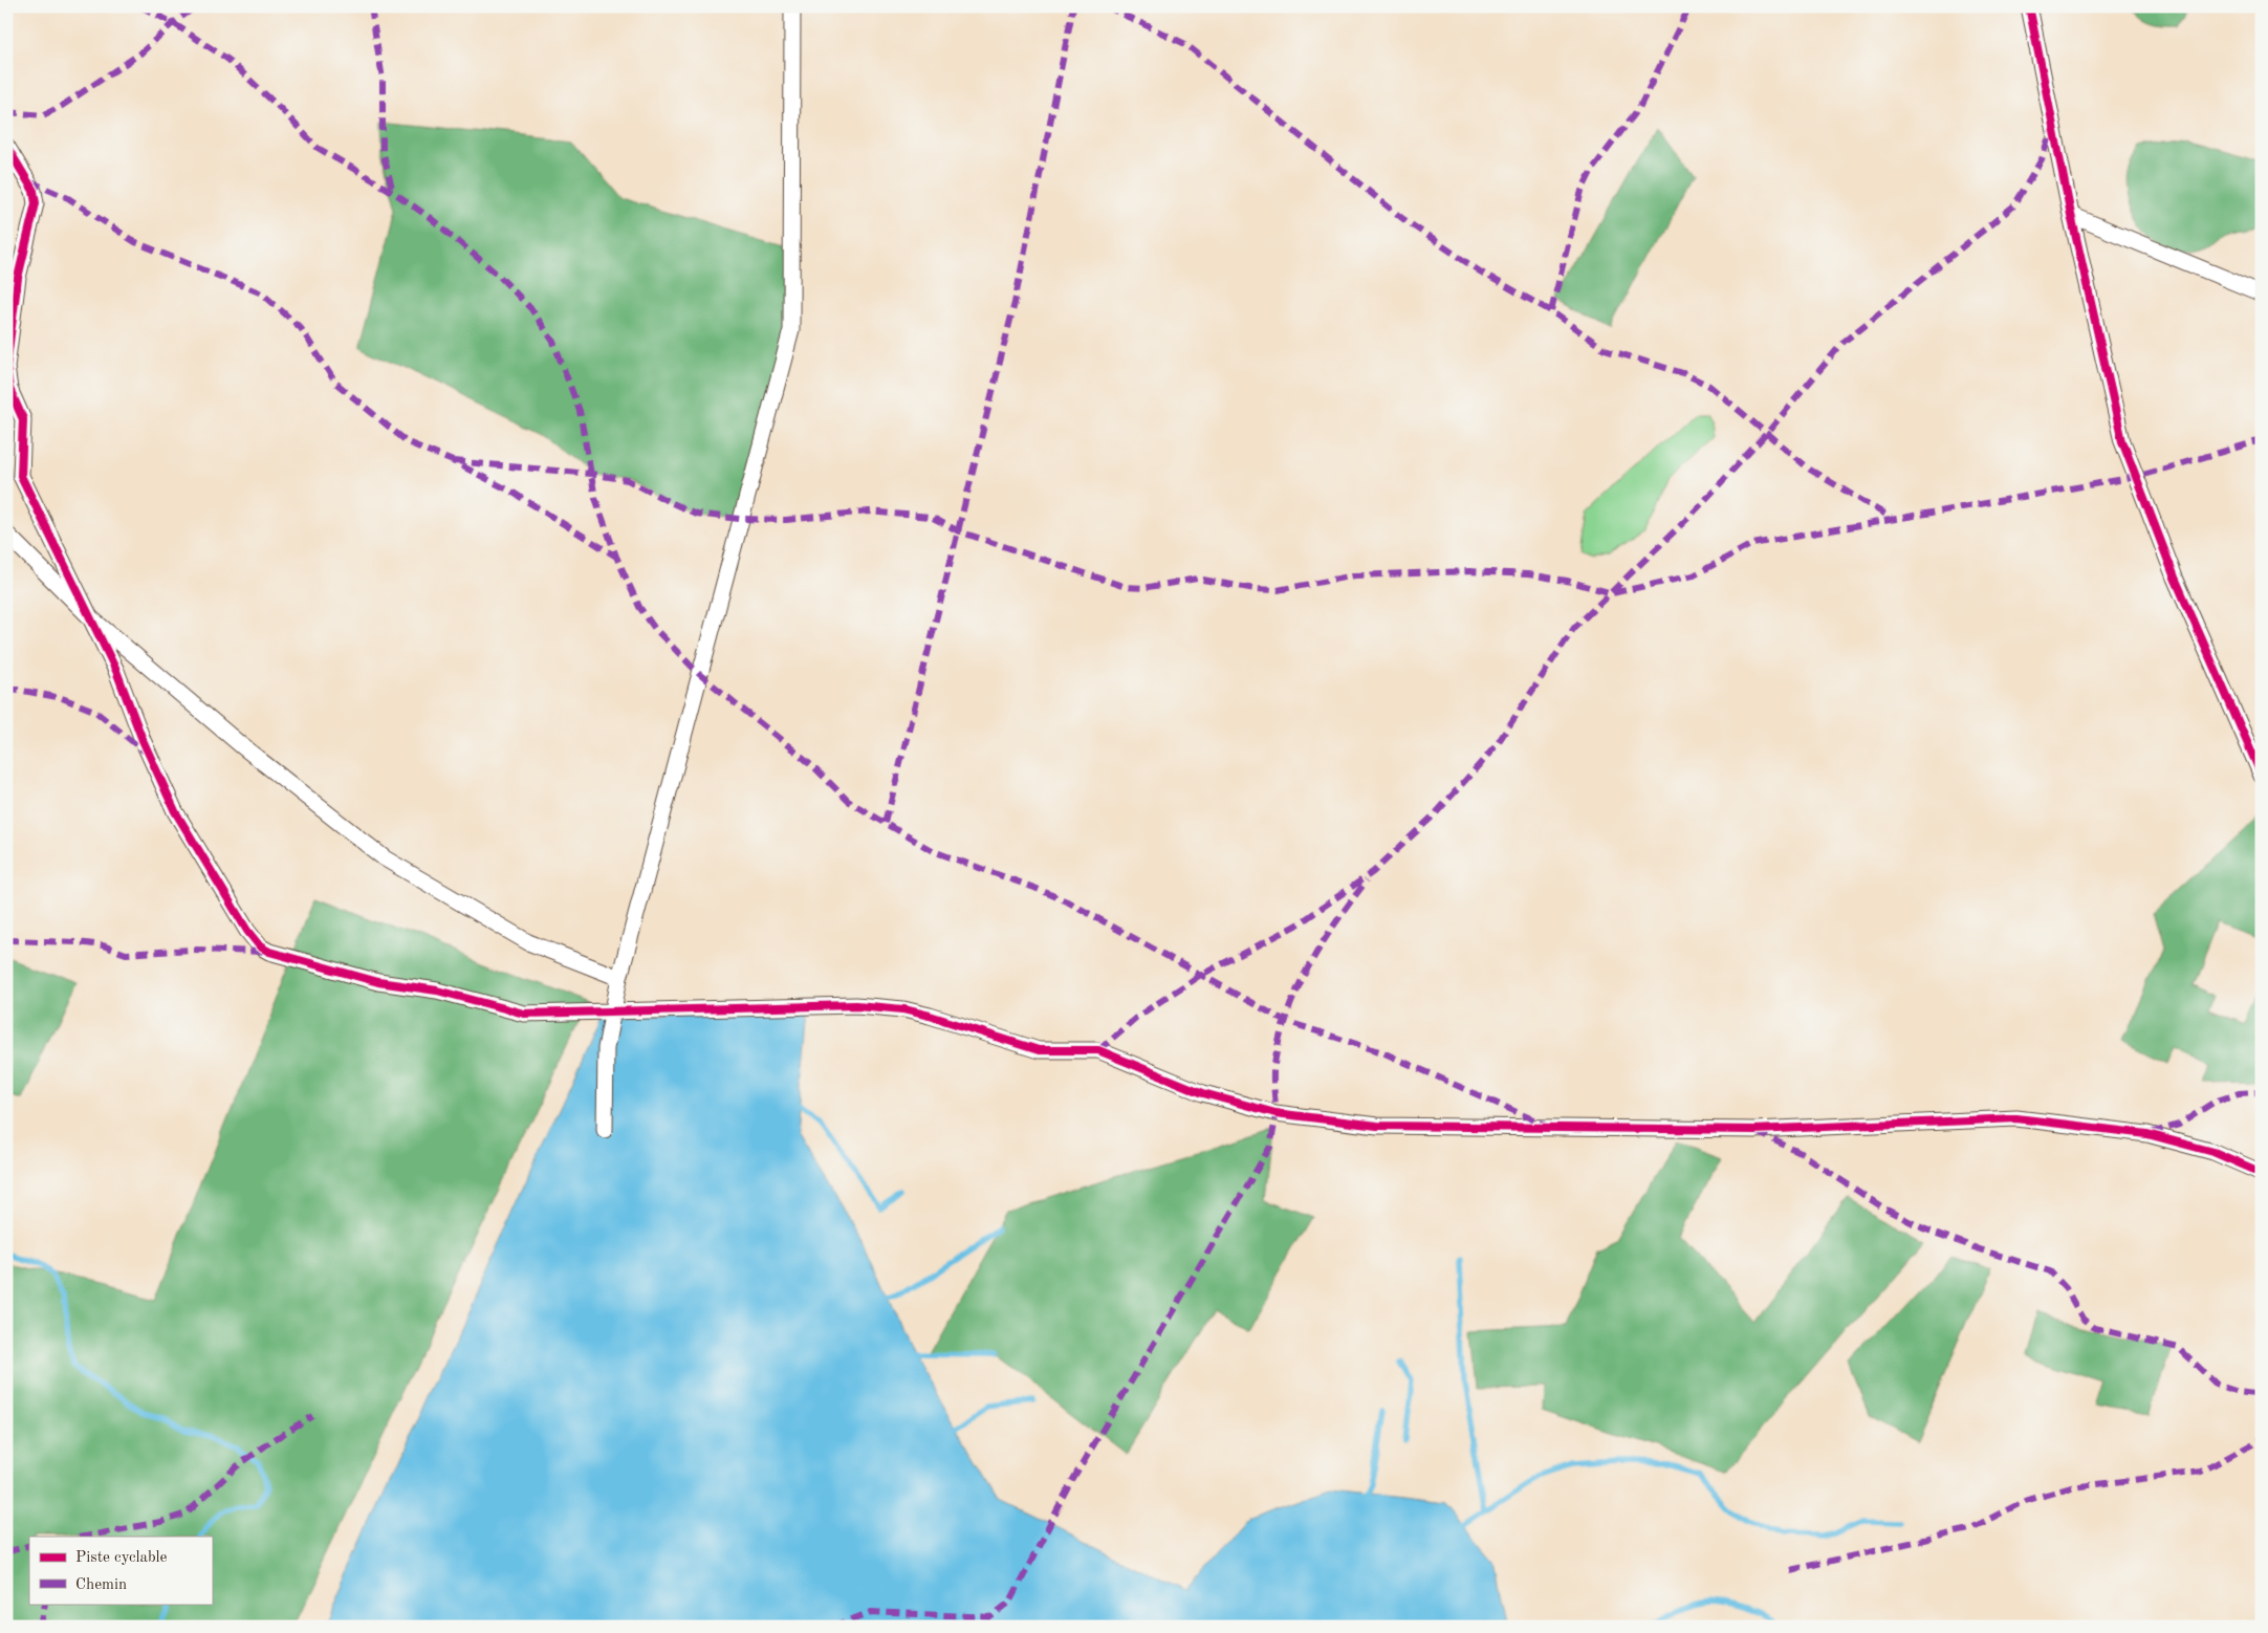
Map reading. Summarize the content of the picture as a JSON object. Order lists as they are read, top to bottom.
{
  "legend": ["Piste cyclable", "Chemin"]
}
